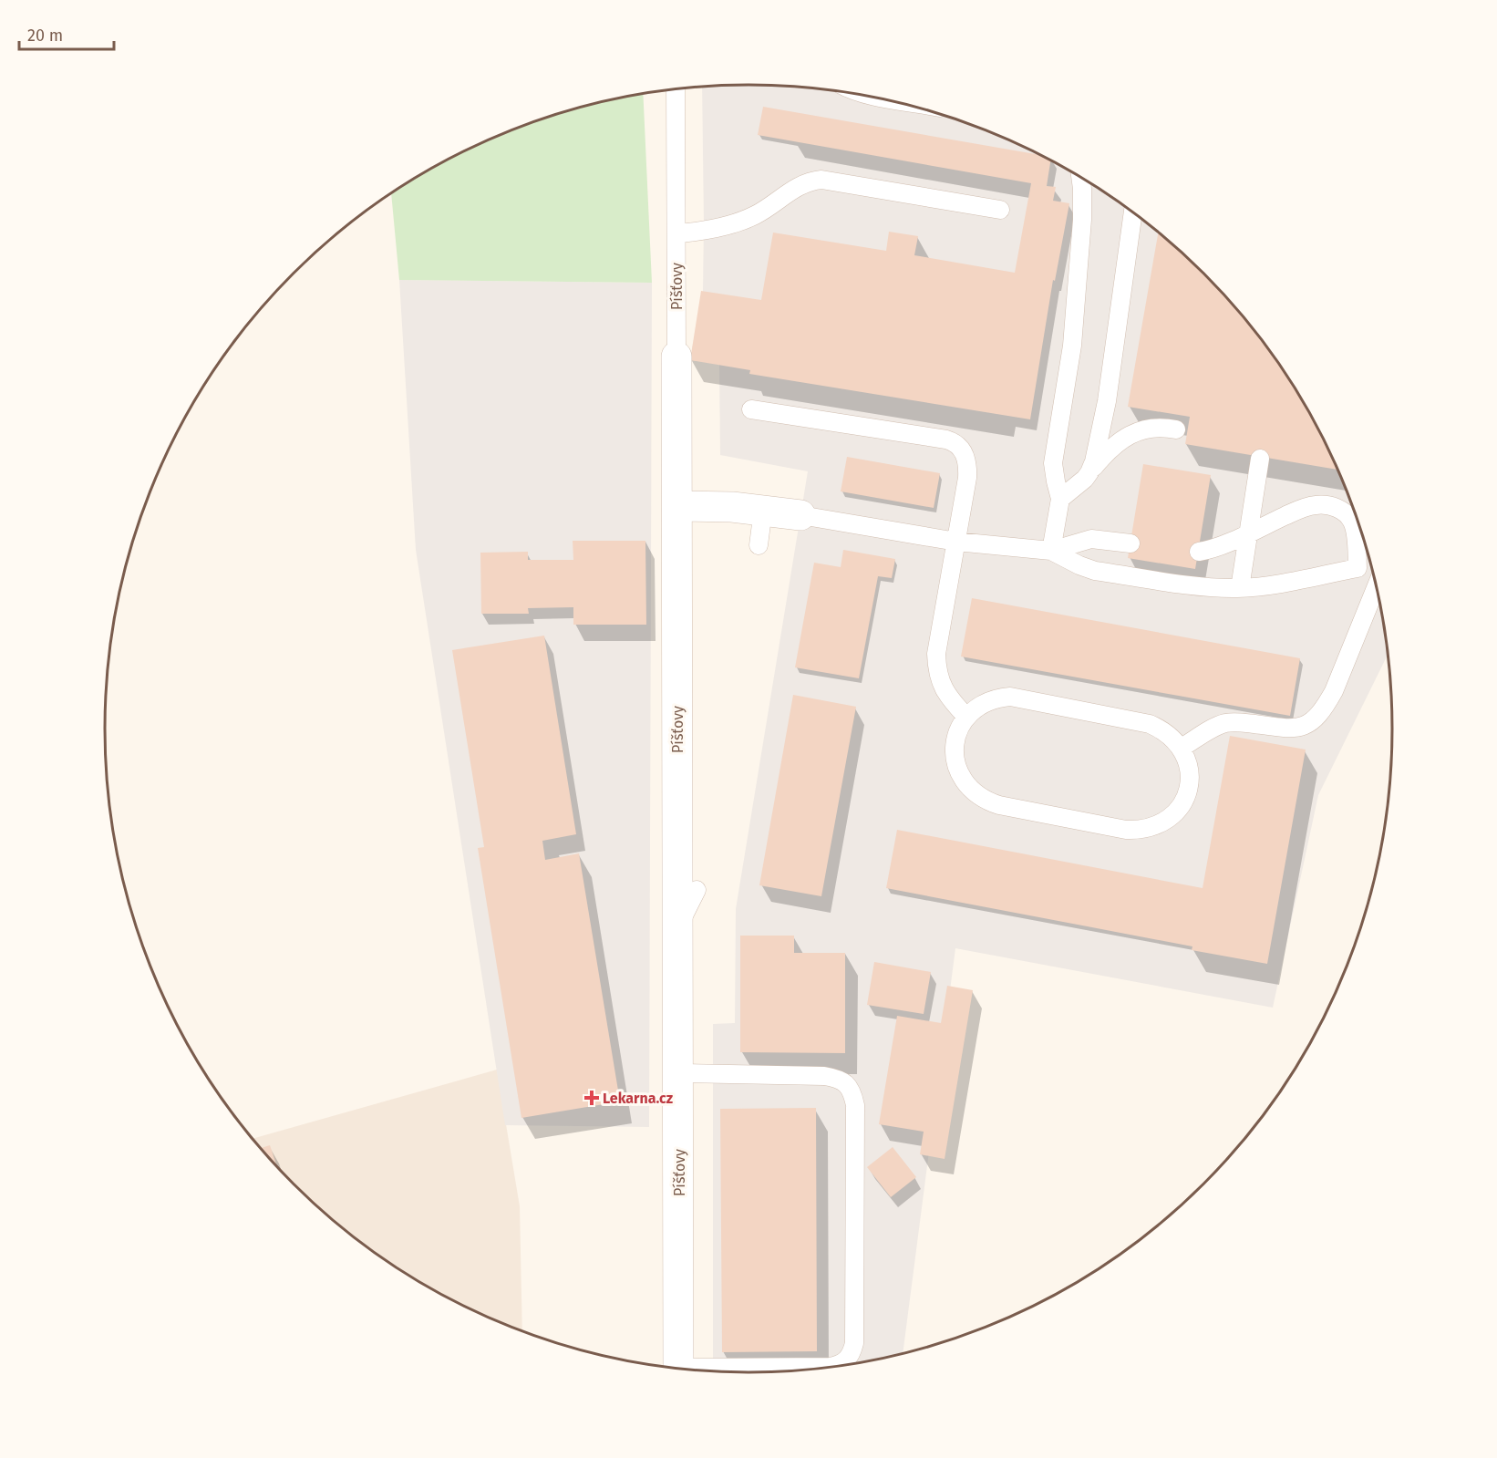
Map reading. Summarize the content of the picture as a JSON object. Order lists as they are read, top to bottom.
{
  "streets": {
    "street": ["Píšťovy"]
  },
  "places": {
    "health": ["Lekarna.cz"]
  },
  "scale_bar": "20 m"
}
